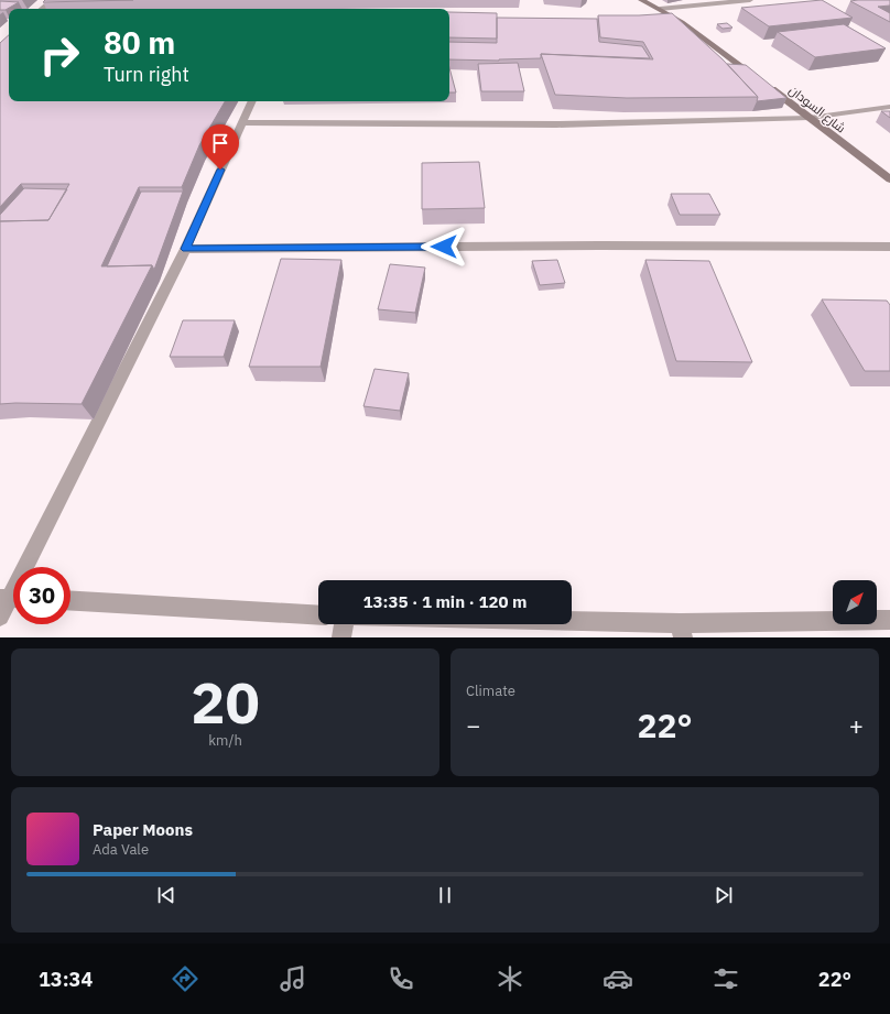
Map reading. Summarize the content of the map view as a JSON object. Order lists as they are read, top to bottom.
{
  "streets": {
    "main road": ["شارع السودان"]
  },
  "north": "top right",
  "page": {
    "turn": ["80 m", "Turn right"],
    "limit": "30",
    "trip": "13:35 · 1 min · 120 m",
    "tile": [
      ["20", "km/h"],
      "Climate"
    ],
    "heat": ["−", "22°", "+"],
    "song": ["Paper Moons", "Ada Vale"],
    "tabs": ["13:34", "22°"]
  }
}
